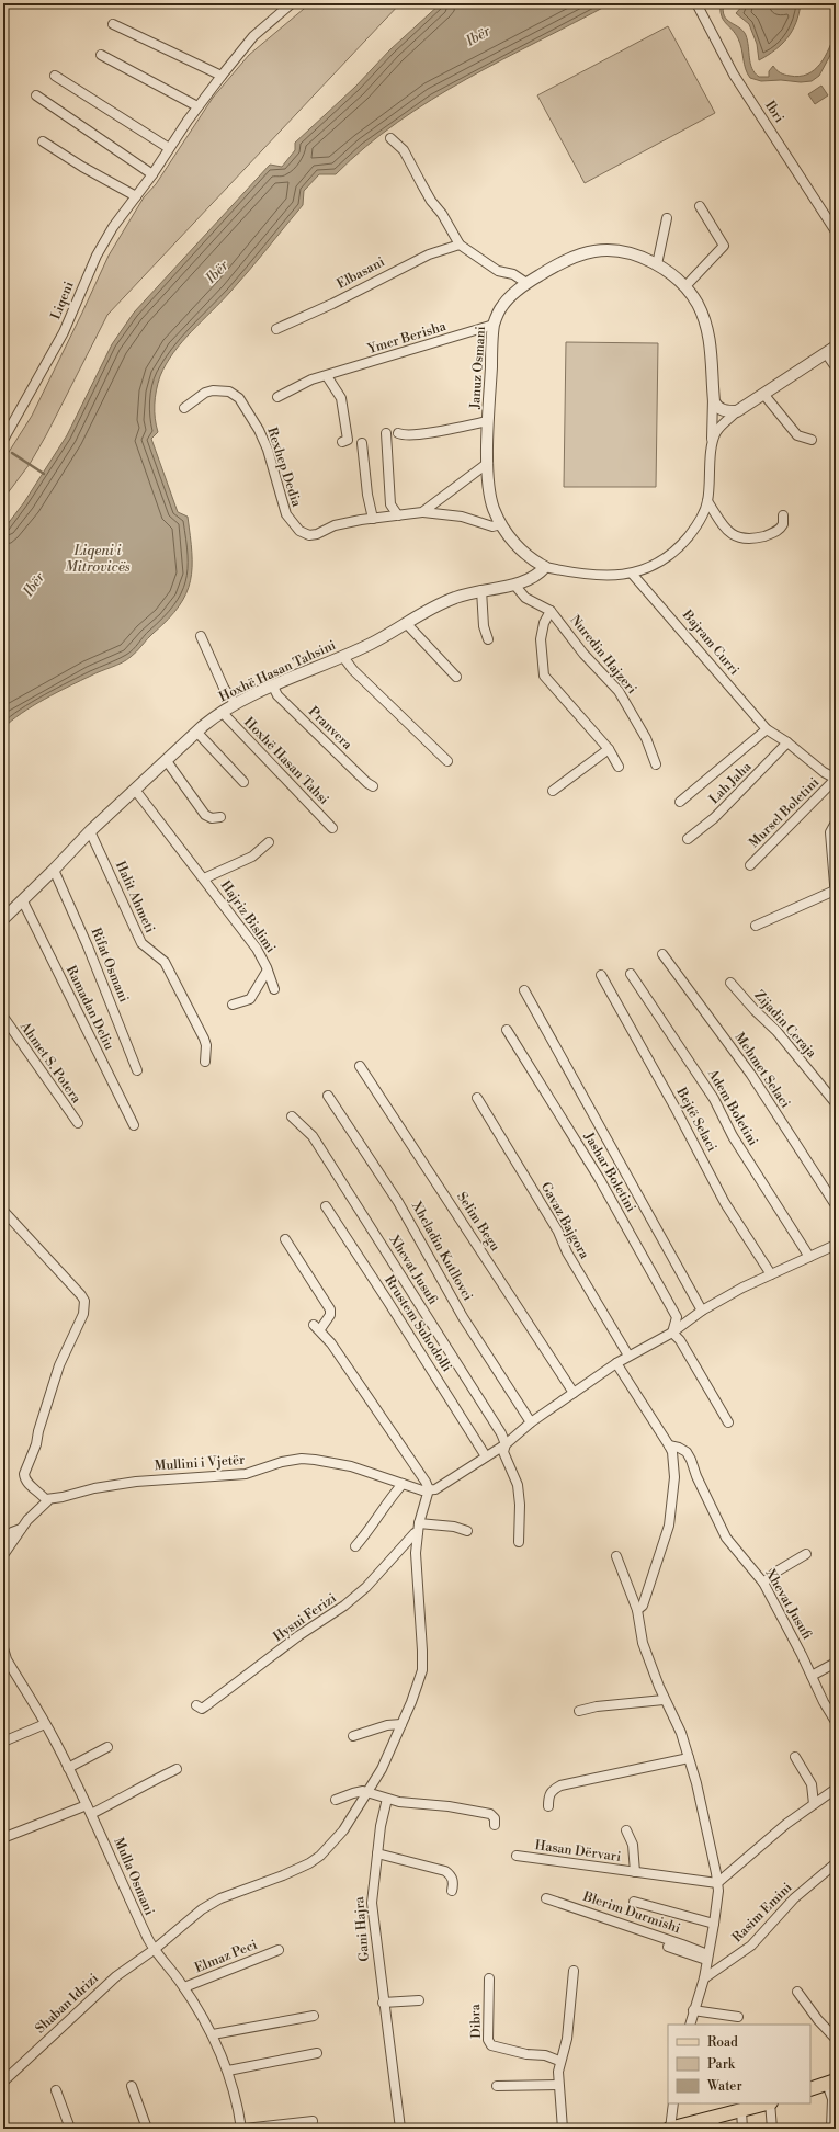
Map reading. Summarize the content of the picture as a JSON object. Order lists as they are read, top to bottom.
{
  "streets": {
    "street": [
      "Ibri",
      "Elbasani",
      "Liqeni",
      "Ymer Berisha",
      "Januz Osmani",
      "Rexhep Dedia",
      "Bajram Curri",
      "Nuredin Hajzeri",
      "Hoxhë Hasan Tahsini",
      "Pranvera",
      "Hoxhë Hasan Tahsi",
      "Lah Jaha",
      "Mursel Boletini",
      "Halit Ahmeti",
      "Hajriz Bislimi",
      "Rifat Osmani",
      "Ramadan Deliu",
      "Zijadin Ceraja",
      "Ahmet S. Potera",
      "Mehmet Selaci",
      "Adem Boletini",
      "Bejtë Selaci",
      "Jashar Boletini",
      "Gavaz Bajgora",
      "Selim Begu",
      "Xheladin Kutllovci",
      "Xhevat Jusufi",
      "Rrustem Suhodolli",
      "Mullini i Vjetër",
      "Hysni Ferizi",
      "Hasan Dërvari",
      "Mulla Osmani",
      "Blerim Durmishi",
      "Rasim Emini",
      "Gani Hajra",
      "Elmaz Peci",
      "Shaban Idrizi",
      "Dibra"
    ]
  },
  "crossings": [
    ["Ymer Berisha", "Januz Osmani"],
    ["Januz Osmani", "Rexhep Dedia"],
    ["Januz Osmani", "Bajram Curri"],
    ["Januz Osmani", "Hoxhë Hasan Tahsini"],
    ["Bajram Curri", "Lah Jaha"],
    ["Bajram Curri", "Mursel Boletini"],
    ["Nuredin Hajzeri", "Hoxhë Hasan Tahsini"],
    ["Hoxhë Hasan Tahsini", "Pranvera"],
    ["Hoxhë Hasan Tahsini", "Hoxhë Hasan Tahsi"],
    ["Hoxhë Hasan Tahsini", "Halit Ahmeti"],
    ["Hoxhë Hasan Tahsini", "Hajriz Bislimi"],
    ["Hoxhë Hasan Tahsini", "Rifat Osmani"],
    ["Hoxhë Hasan Tahsini", "Ramadan Deliu"],
    ["Mullini i Vjetër", "Hysni Ferizi"],
    ["Hysni Ferizi", "Mulla Osmani"],
    ["Hysni Ferizi", "Elmaz Peci"],
    ["Hysni Ferizi", "Shaban Idrizi"],
    ["Mulla Osmani", "Elmaz Peci"],
    ["Mulla Osmani", "Shaban Idrizi"],
    ["Elmaz Peci", "Shaban Idrizi"]
  ],
  "water": ["Ibër", "Liqeni i Mitrovicës"],
  "legend": ["Road", "Park", "Water"]
}
